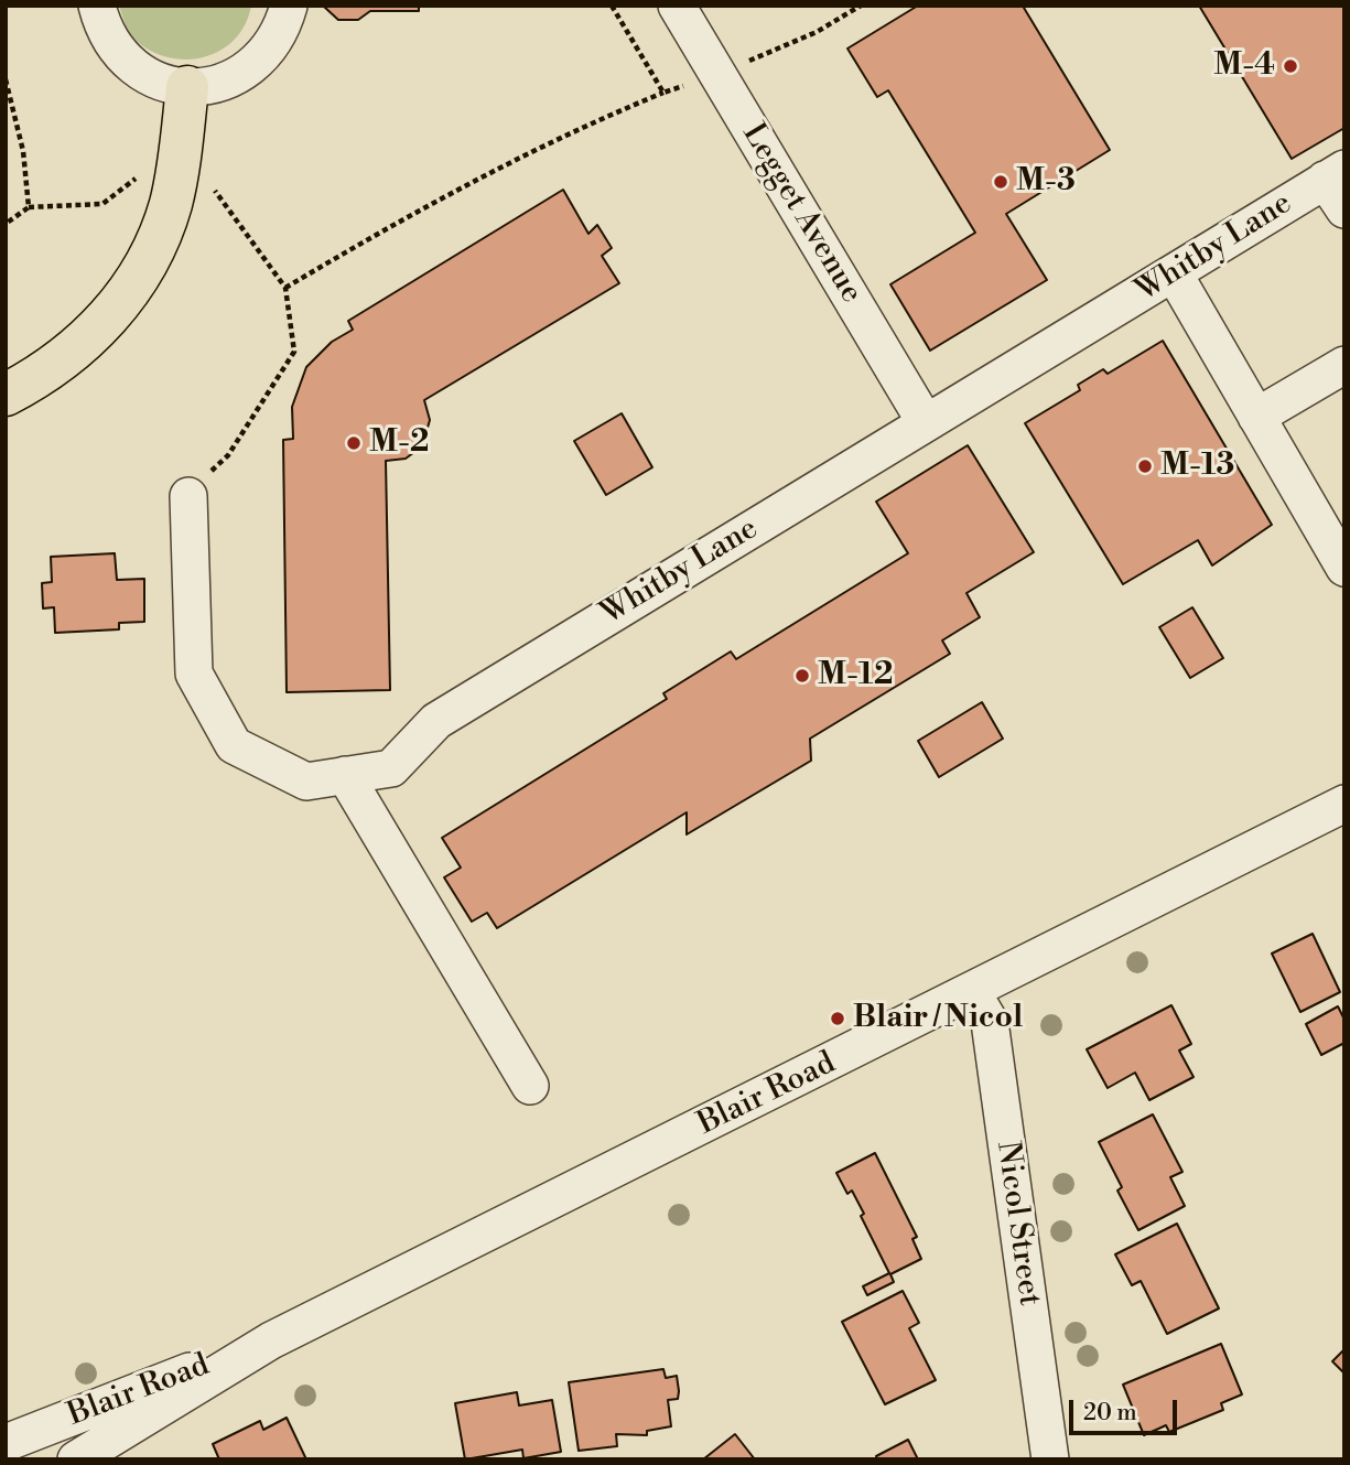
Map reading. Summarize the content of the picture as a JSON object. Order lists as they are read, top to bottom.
{
  "streets": {
    "street": [
      "Legget Avenue",
      "Whitby Lane",
      "Blair Road",
      "Nicol Street"
    ]
  },
  "crossings": [
    ["Legget Avenue", "Whitby Lane"],
    ["Blair Road", "Nicol Street"]
  ],
  "places": [
    "M-4",
    "M-3",
    "M-2",
    "M-13",
    "M-12",
    "Blair / Nicol"
  ],
  "scale_bar": "20 m"
}
